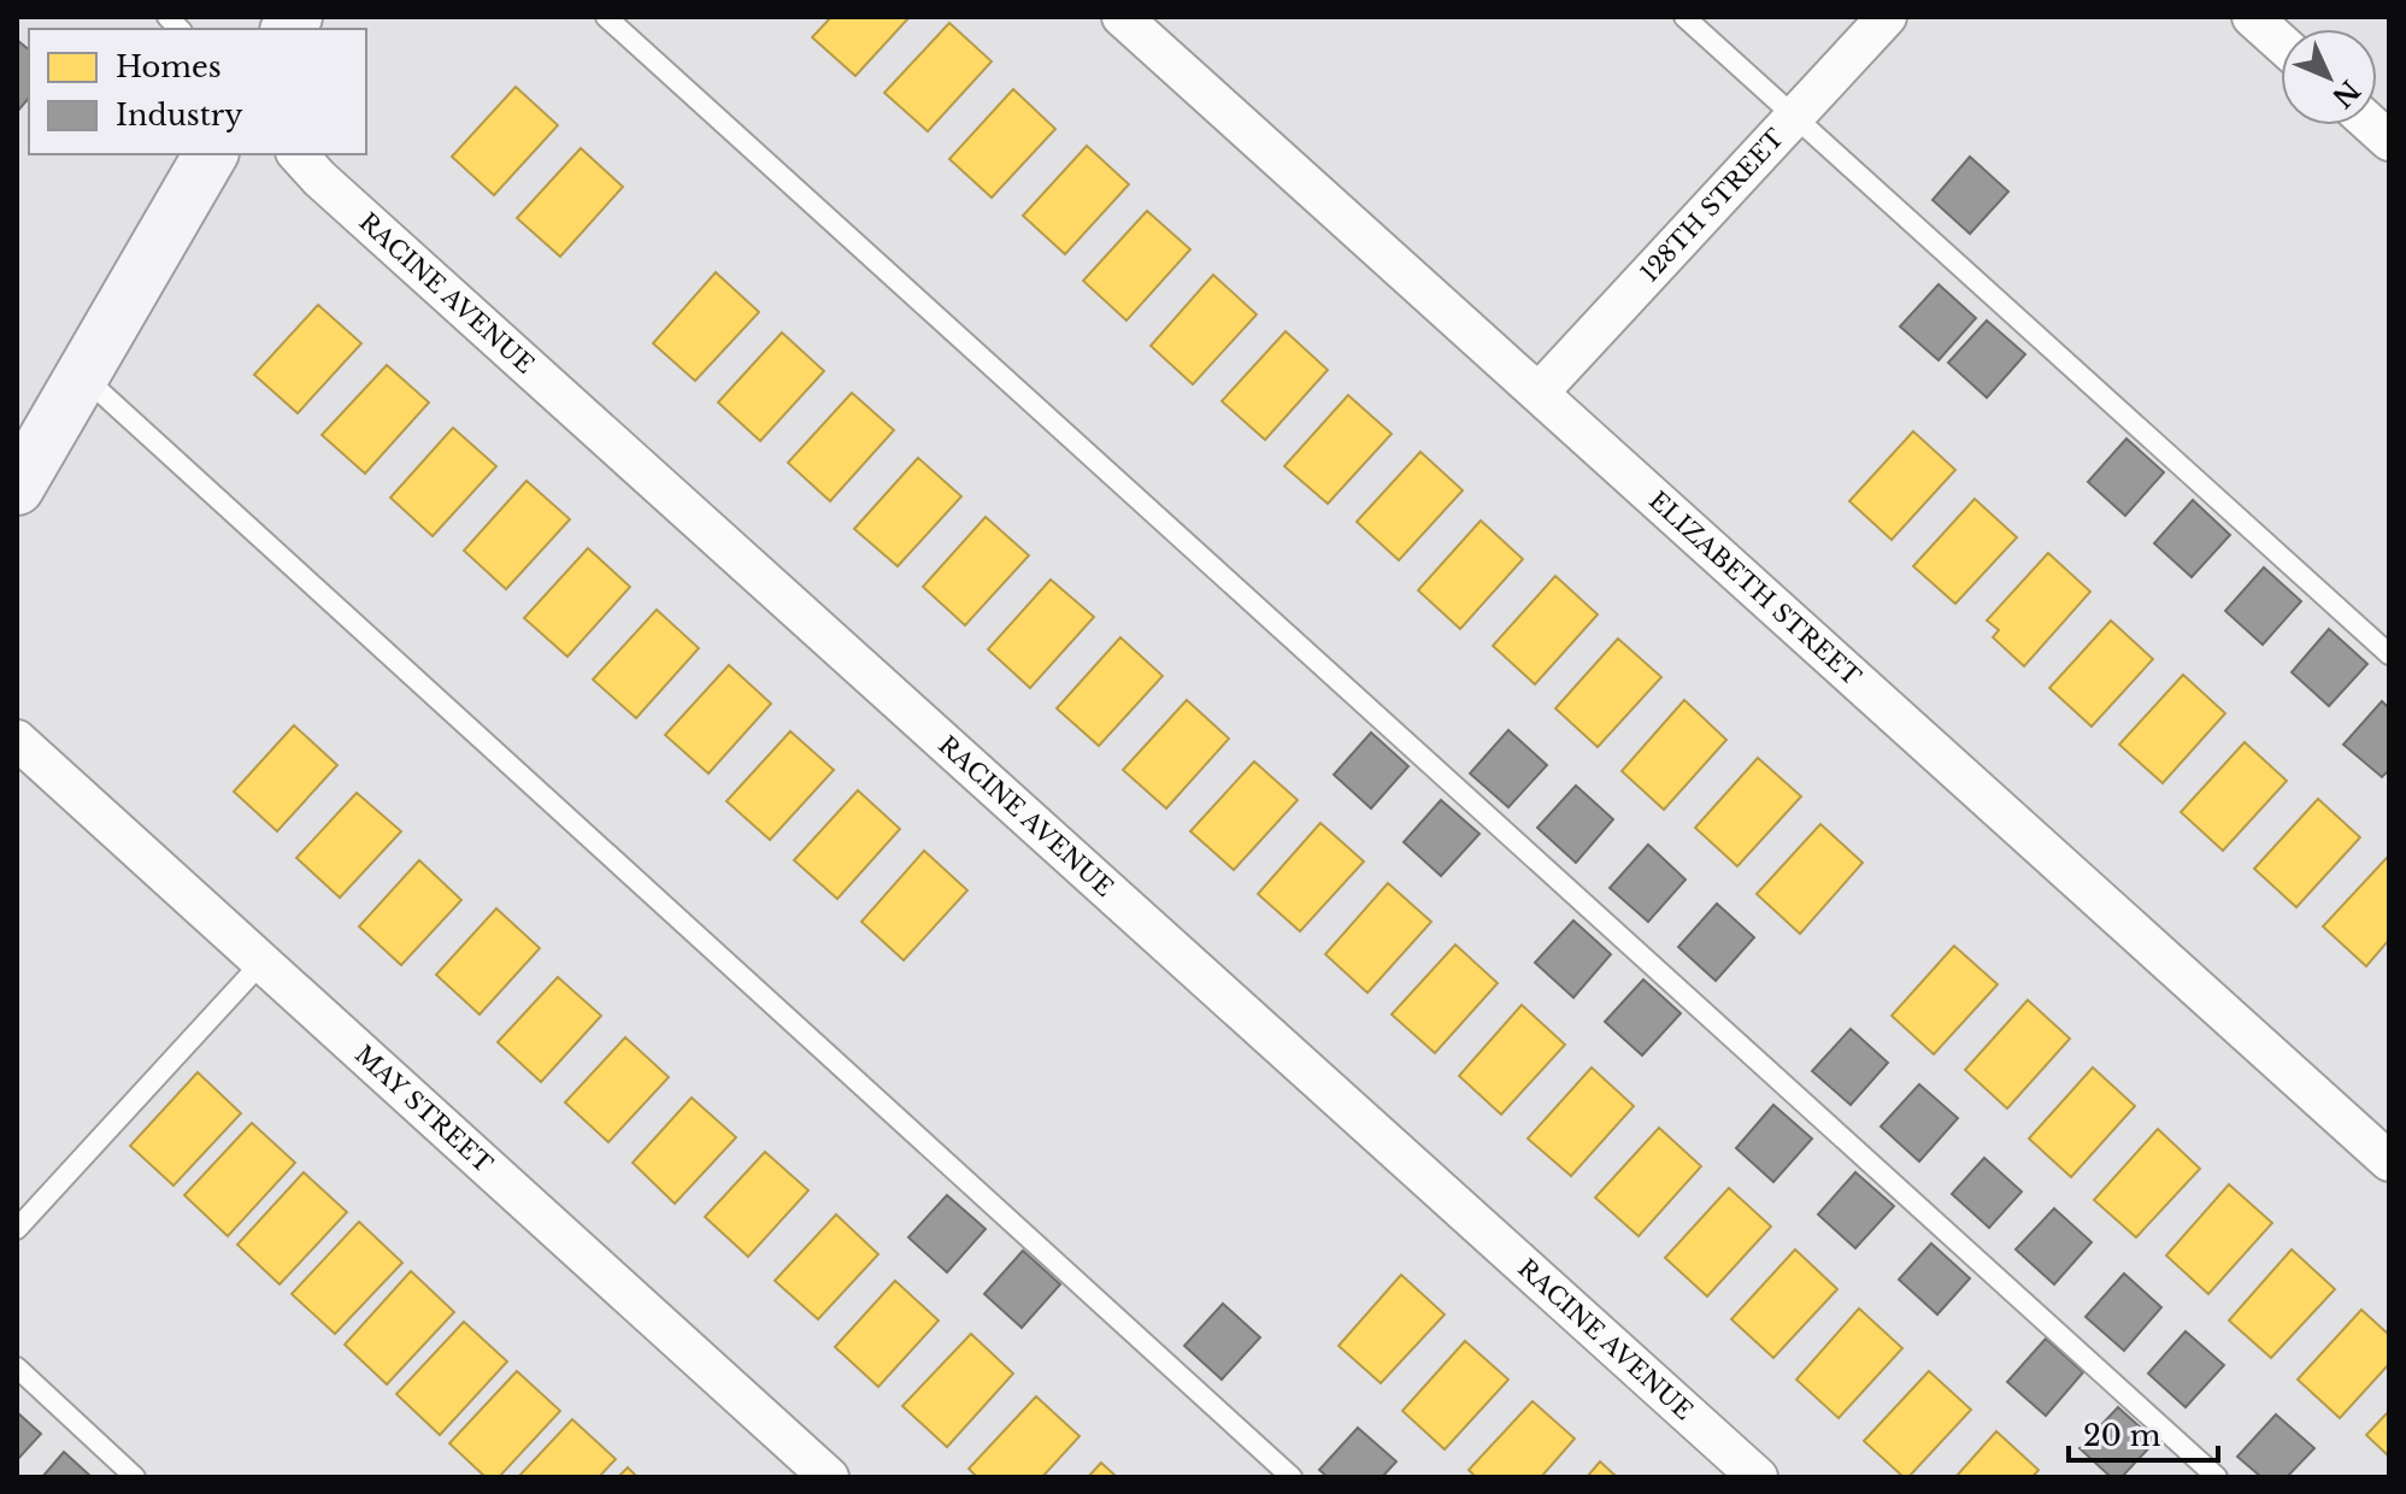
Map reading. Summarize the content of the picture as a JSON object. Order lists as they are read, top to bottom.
{
  "streets": {
    "street": [
      "128TH STREET",
      "RACINE AVENUE",
      "ELIZABETH STREET",
      "MAY STREET"
    ]
  },
  "crossings": [
    ["128TH STREET", "ELIZABETH STREET"]
  ],
  "legend": ["Homes", "Industry"],
  "scale_bar": "20 m",
  "north": "bottom right"
}
